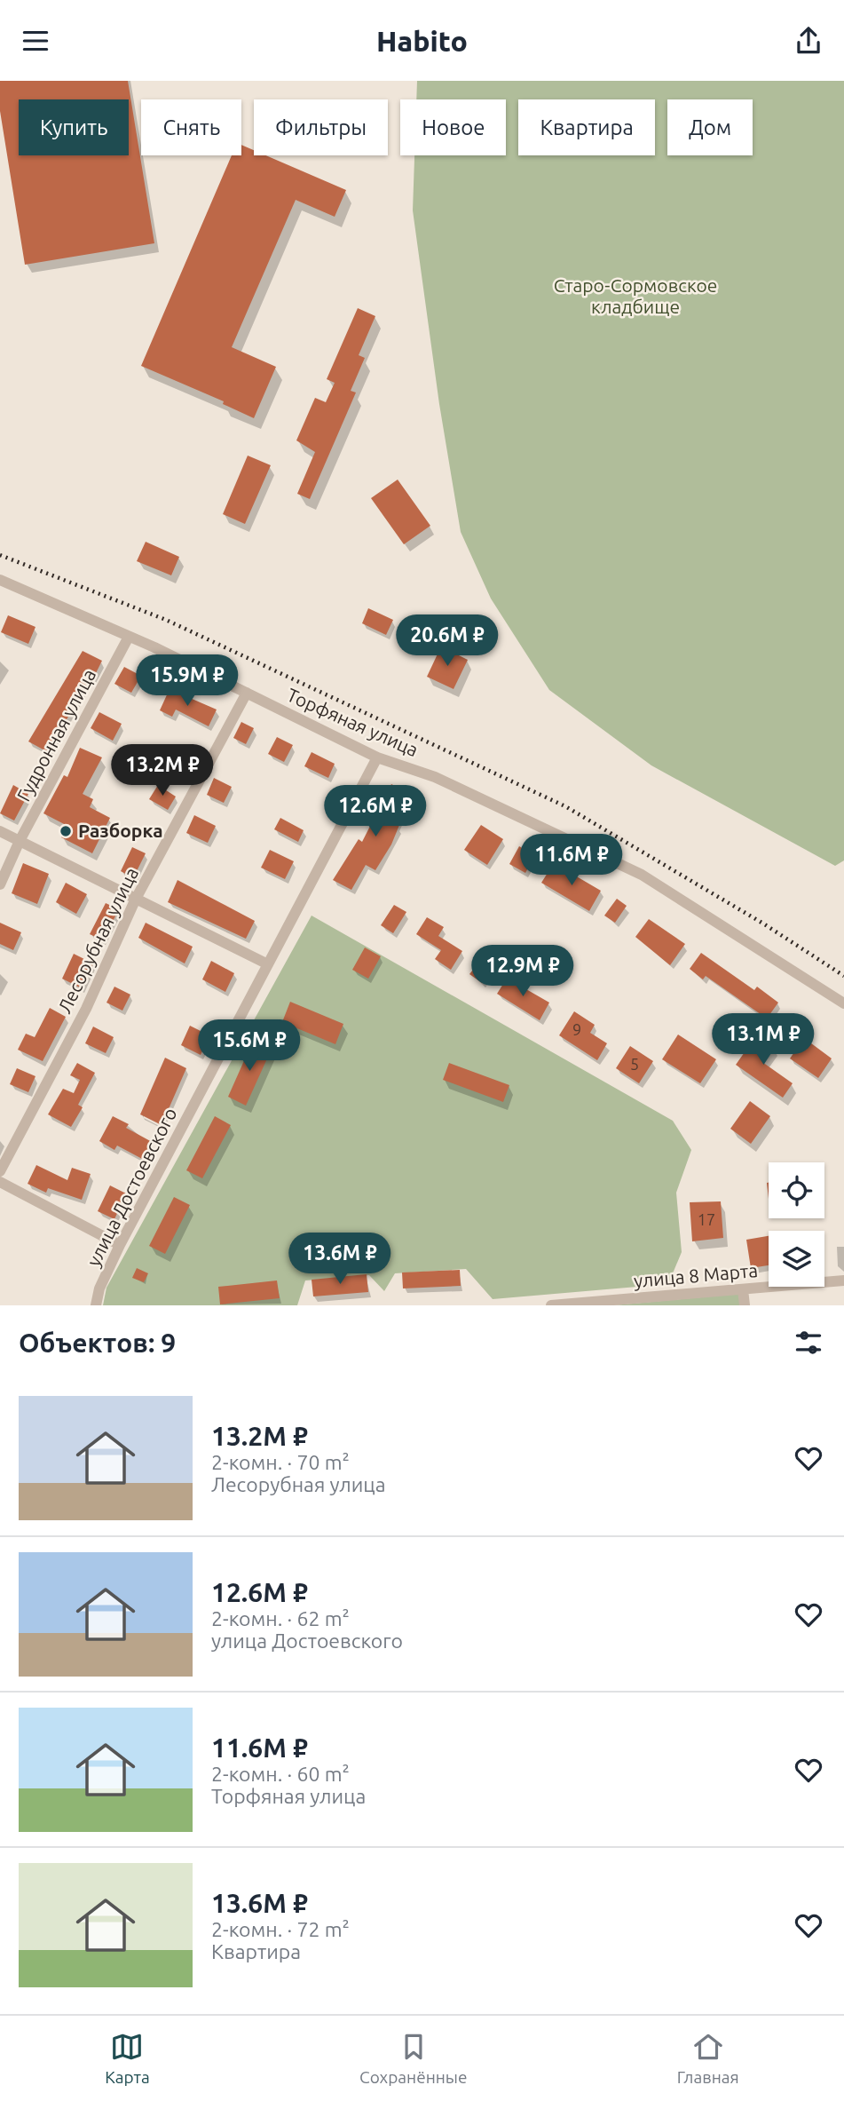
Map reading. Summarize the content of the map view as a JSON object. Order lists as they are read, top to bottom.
{
  "streets": {
    "street": [
      "Торфяная улица",
      "Гудронная улица",
      "Лесорубная улица",
      "улица Достоевского",
      "улица 8 Марта"
    ]
  },
  "crossings": [
    ["Торфяная улица", "Гудронная улица"],
    ["Торфяная улица", "Лесорубная улица"],
    ["Торфяная улица", "улица Достоевского"]
  ],
  "parks": ["Старо-Сормовское кладбище"],
  "places": ["Разборка"],
  "house_numbers": ["9", "5", "17"],
  "page": {
    "header": "Habito",
    "chip": [
      "Купить",
      "Снять",
      "Фильтры",
      "Новое",
      "Квартира",
      "Дом"
    ],
    "price": [
      "20.6M ₽",
      "15.9M ₽",
      "13.2M ₽",
      "12.6M ₽",
      "11.6M ₽",
      "12.9M ₽",
      "13.1M ₽",
      "15.6M ₽",
      "13.6M ₽"
    ],
    "heading": "Объектов: 9",
    "list": [
      {
        "name": "13.2M ₽",
        "note": "2-комн. · 70 m² · Лесорубная улица"
      },
      {
        "name": "12.6M ₽",
        "note": "2-комн. · 62 m² · улица Достоевского"
      },
      {
        "name": "11.6M ₽",
        "note": "2-комн. · 60 m² · Торфяная улица"
      },
      {
        "name": "13.6M ₽",
        "note": "2-комн. · 72 m² · Квартира"
      }
    ],
    "tabs": ["Карта", "Сохранённые", "Главная"]
  }
}
